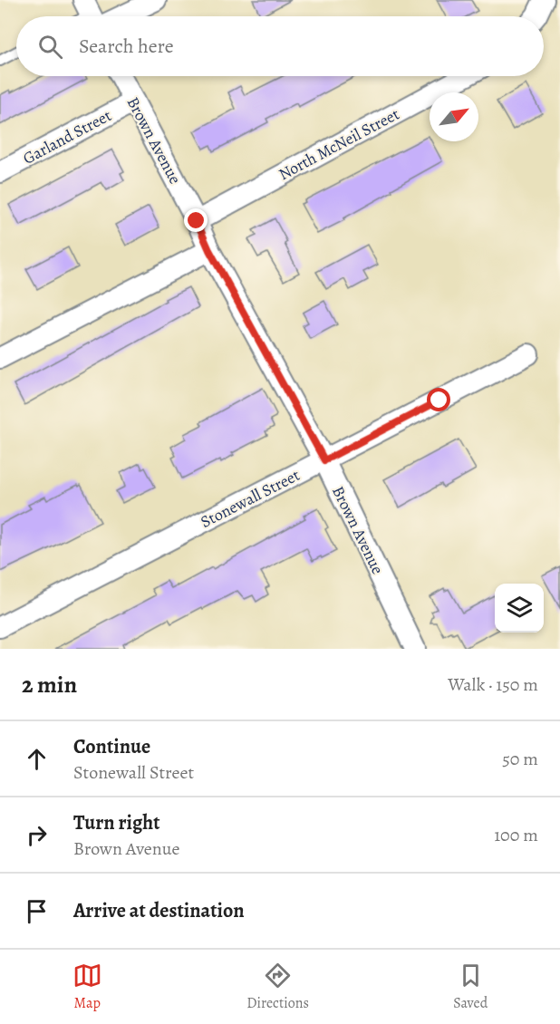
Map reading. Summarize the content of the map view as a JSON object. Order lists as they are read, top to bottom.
{
  "streets": {
    "street": [
      "Garland Street",
      "Brown Avenue",
      "North McNeil Street",
      "Stonewall Street"
    ]
  },
  "crossings": [
    ["Garland Street", "Brown Avenue"],
    ["Brown Avenue", "North McNeil Street"],
    ["Brown Avenue", "Stonewall Street"]
  ],
  "north": "top right",
  "page": {
    "search": "Search here",
    "heading": ["2 min", "Walk · 150 m"],
    "list": [
      ["Continue", "Stonewall Street", "50 m"],
      ["Turn right", "Brown Avenue", "100 m"],
      "Arrive at destination"
    ],
    "nav": ["Map", "Directions", "Saved"]
  }
}
